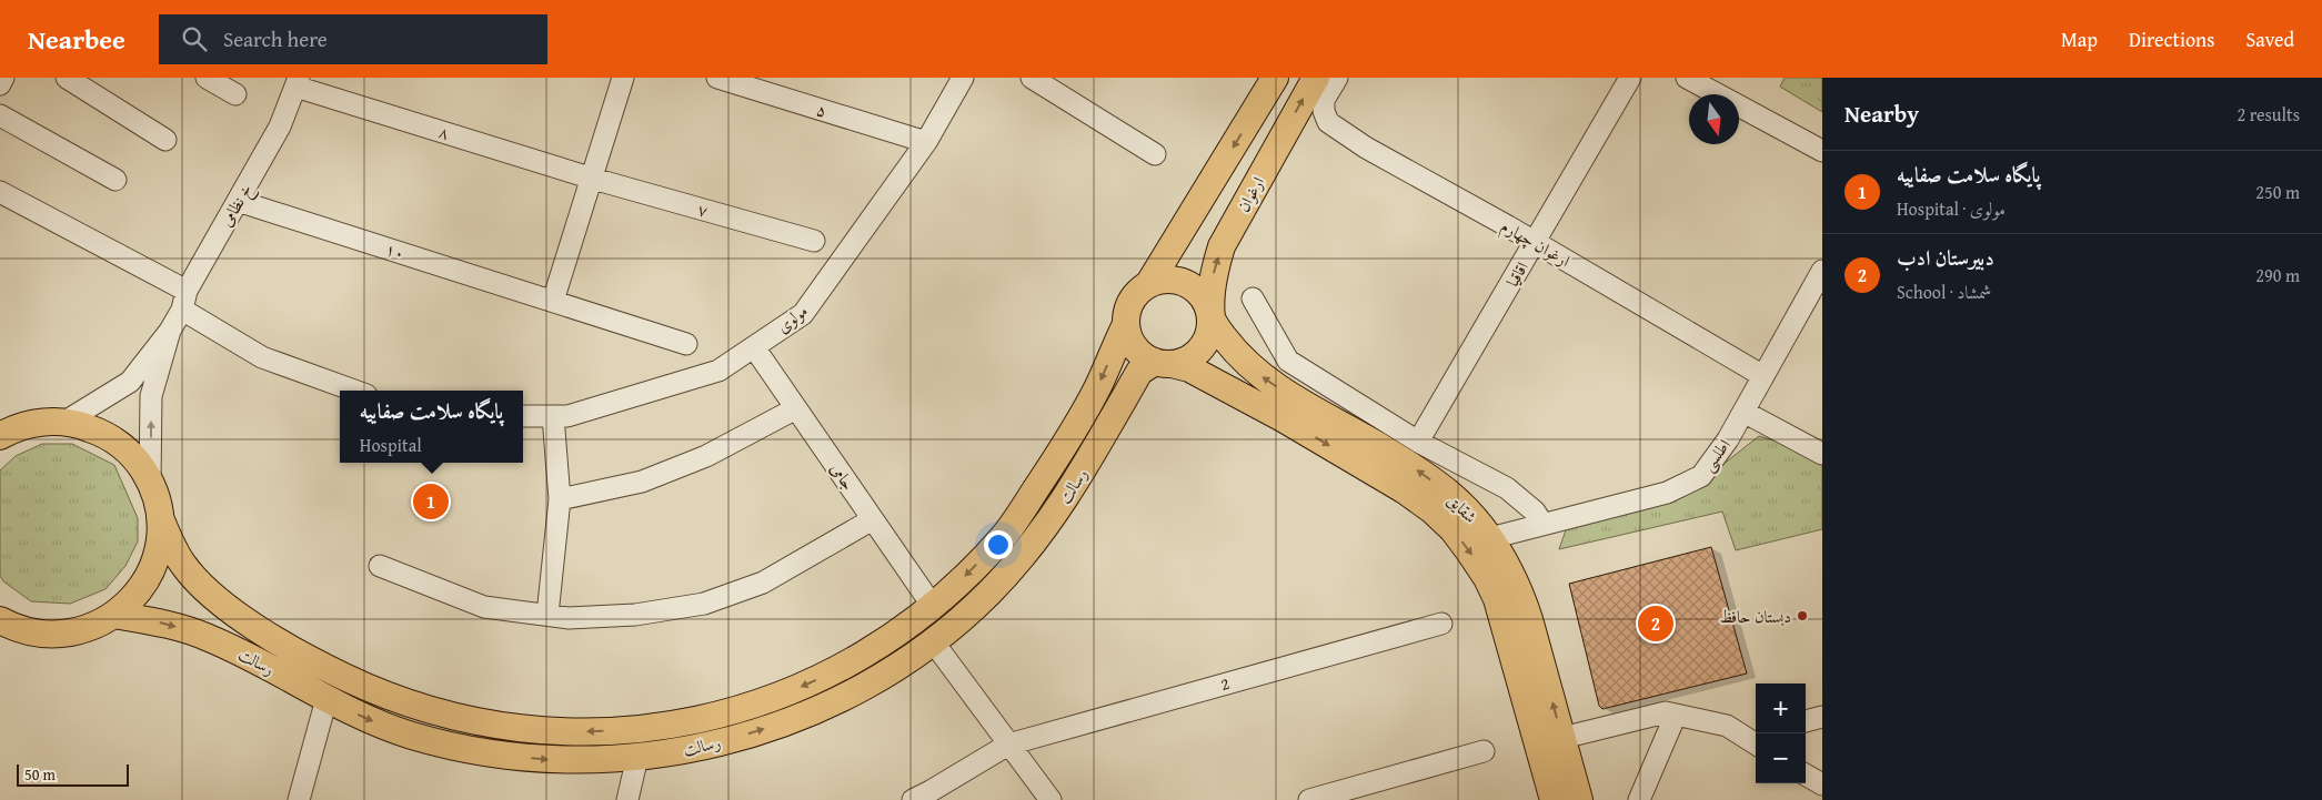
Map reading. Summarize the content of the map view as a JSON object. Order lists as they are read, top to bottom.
{
  "streets": {
    "main road": ["ارغوان", "رسالت", "شقایق"],
    "street": [
      "۵",
      "۸",
      "خ نظامی",
      "۷",
      "ارغوان چهارم",
      "۱۰",
      "اقاقیا",
      "مولوی",
      "اطلسی",
      "جامی",
      "2"
    ]
  },
  "crossings": [
    ["۵", "مولوی"],
    ["۸", "خ نظامی"],
    ["۸", "۷"],
    ["ارغوان", "ارغوان چهارم"],
    ["ارغوان", "رسالت"],
    ["ارغوان", "شقایق"],
    ["خ نظامی", "۱۰"],
    ["ارغوان چهارم", "اقاقیا"],
    ["ارغوان چهارم", "اطلسی"],
    ["مولوی", "جامی"],
    ["اطلسی", "شقایق"],
    ["جامی", "رسالت"],
    ["رسالت", "شقایق"]
  ],
  "places": ["دبستان حافظ"],
  "scale_bar": "50 m",
  "north": "bottom",
  "page": {
    "header": "Nearbee",
    "search": "Search here",
    "nav": ["Map", "Directions", "Saved"],
    "heading": ["Nearby", "2 results"],
    "list": [
      {
        "mark": "1",
        "name": "پایگاه سلامت صفاییه",
        "note": "Hospital · مولوی",
        "value": "250 m"
      },
      {
        "mark": "2",
        "name": "دبیرستان ادب",
        "note": "School · شمشاد",
        "value": "290 m"
      }
    ],
    "popup": ["پایگاه سلامت صفاییه", "Hospital"],
    "pins": ["1", "2"],
    "map_buttons": ["+", "−"],
    "scale": "50 m"
  }
}
